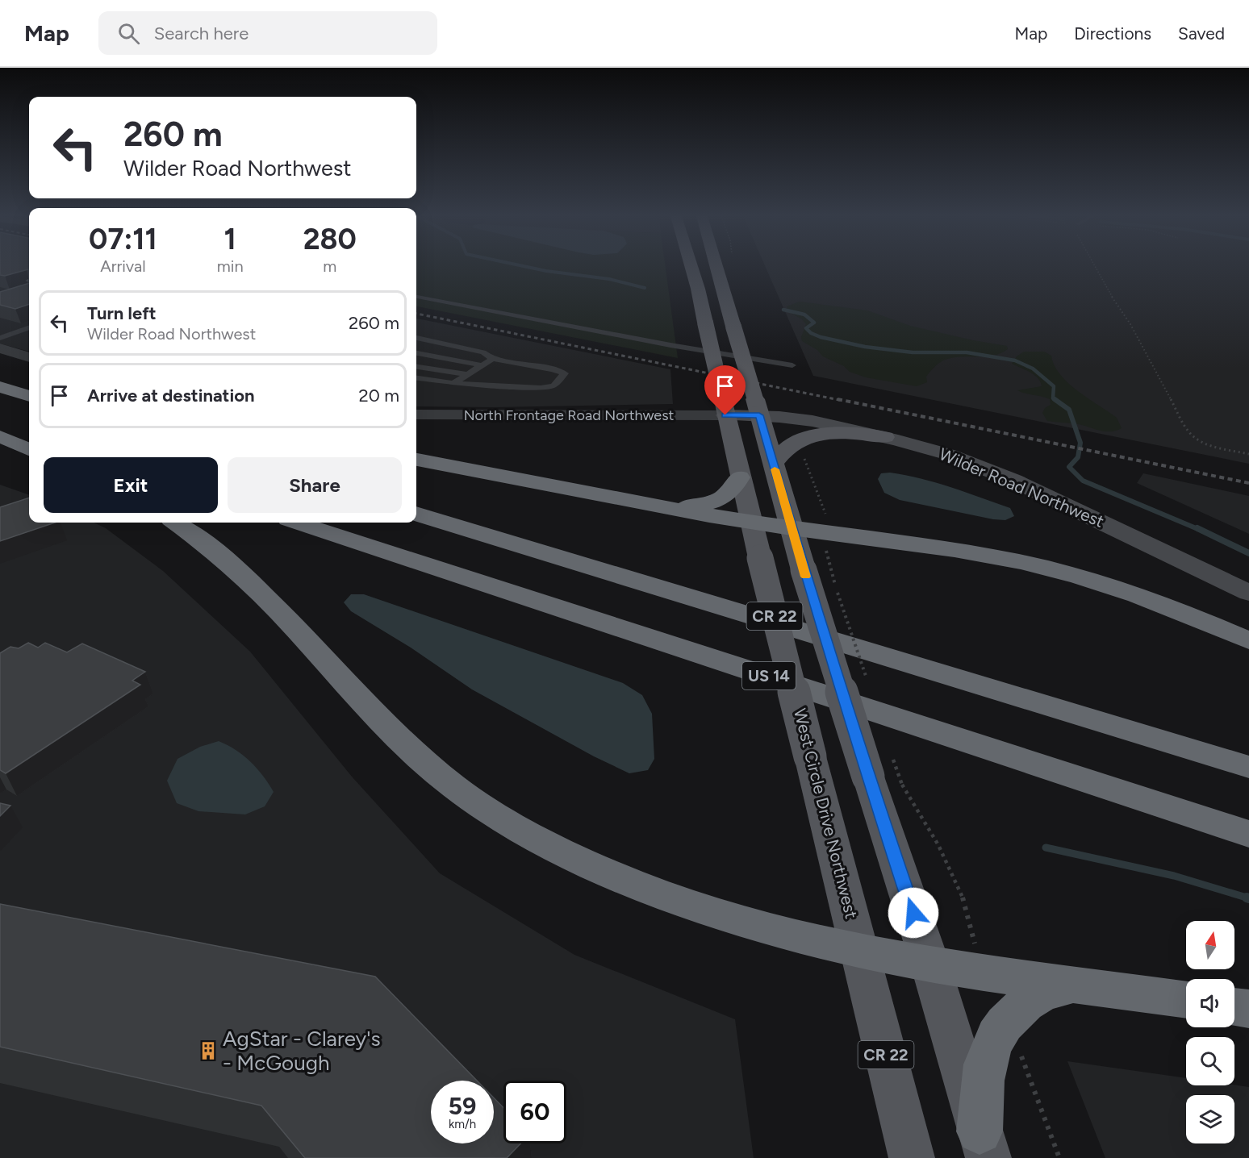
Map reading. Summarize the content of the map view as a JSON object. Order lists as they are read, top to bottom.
{
  "streets": {
    "highway": ["US 14"],
    "main road": ["CR 22", "West Circle Drive Northwest"],
    "street": ["North Frontage Road Northwest", "Wilder Road Northwest"]
  },
  "crossings": [
    ["North Frontage Road Northwest", "Wilder Road Northwest"],
    ["North Frontage Road Northwest", "West Circle Drive Northwest"],
    ["Wilder Road Northwest", "CR 22"],
    ["Wilder Road Northwest", "West Circle Drive Northwest"]
  ],
  "places": {
    "building": ["AgStar - Clarey's - McGough"]
  },
  "north": "top",
  "page": {
    "header": "Map",
    "search": "Search here",
    "nav": ["Map", "Directions", "Saved"],
    "turn": ["260 m", "Wilder Road Northwest"],
    "eta": [
      "07:11",
      "Arrival",
      "1",
      "min",
      "280",
      "m"
    ],
    "list": [
      {
        "name": "Turn left",
        "note": "Wilder Road Northwest",
        "value": "260 m"
      },
      {
        "name": "Arrive at destination",
        "value": "20 m"
      }
    ],
    "buttons": ["Exit", "Share"],
    "speed": "59 km/h",
    "limit": "60"
  }
}
